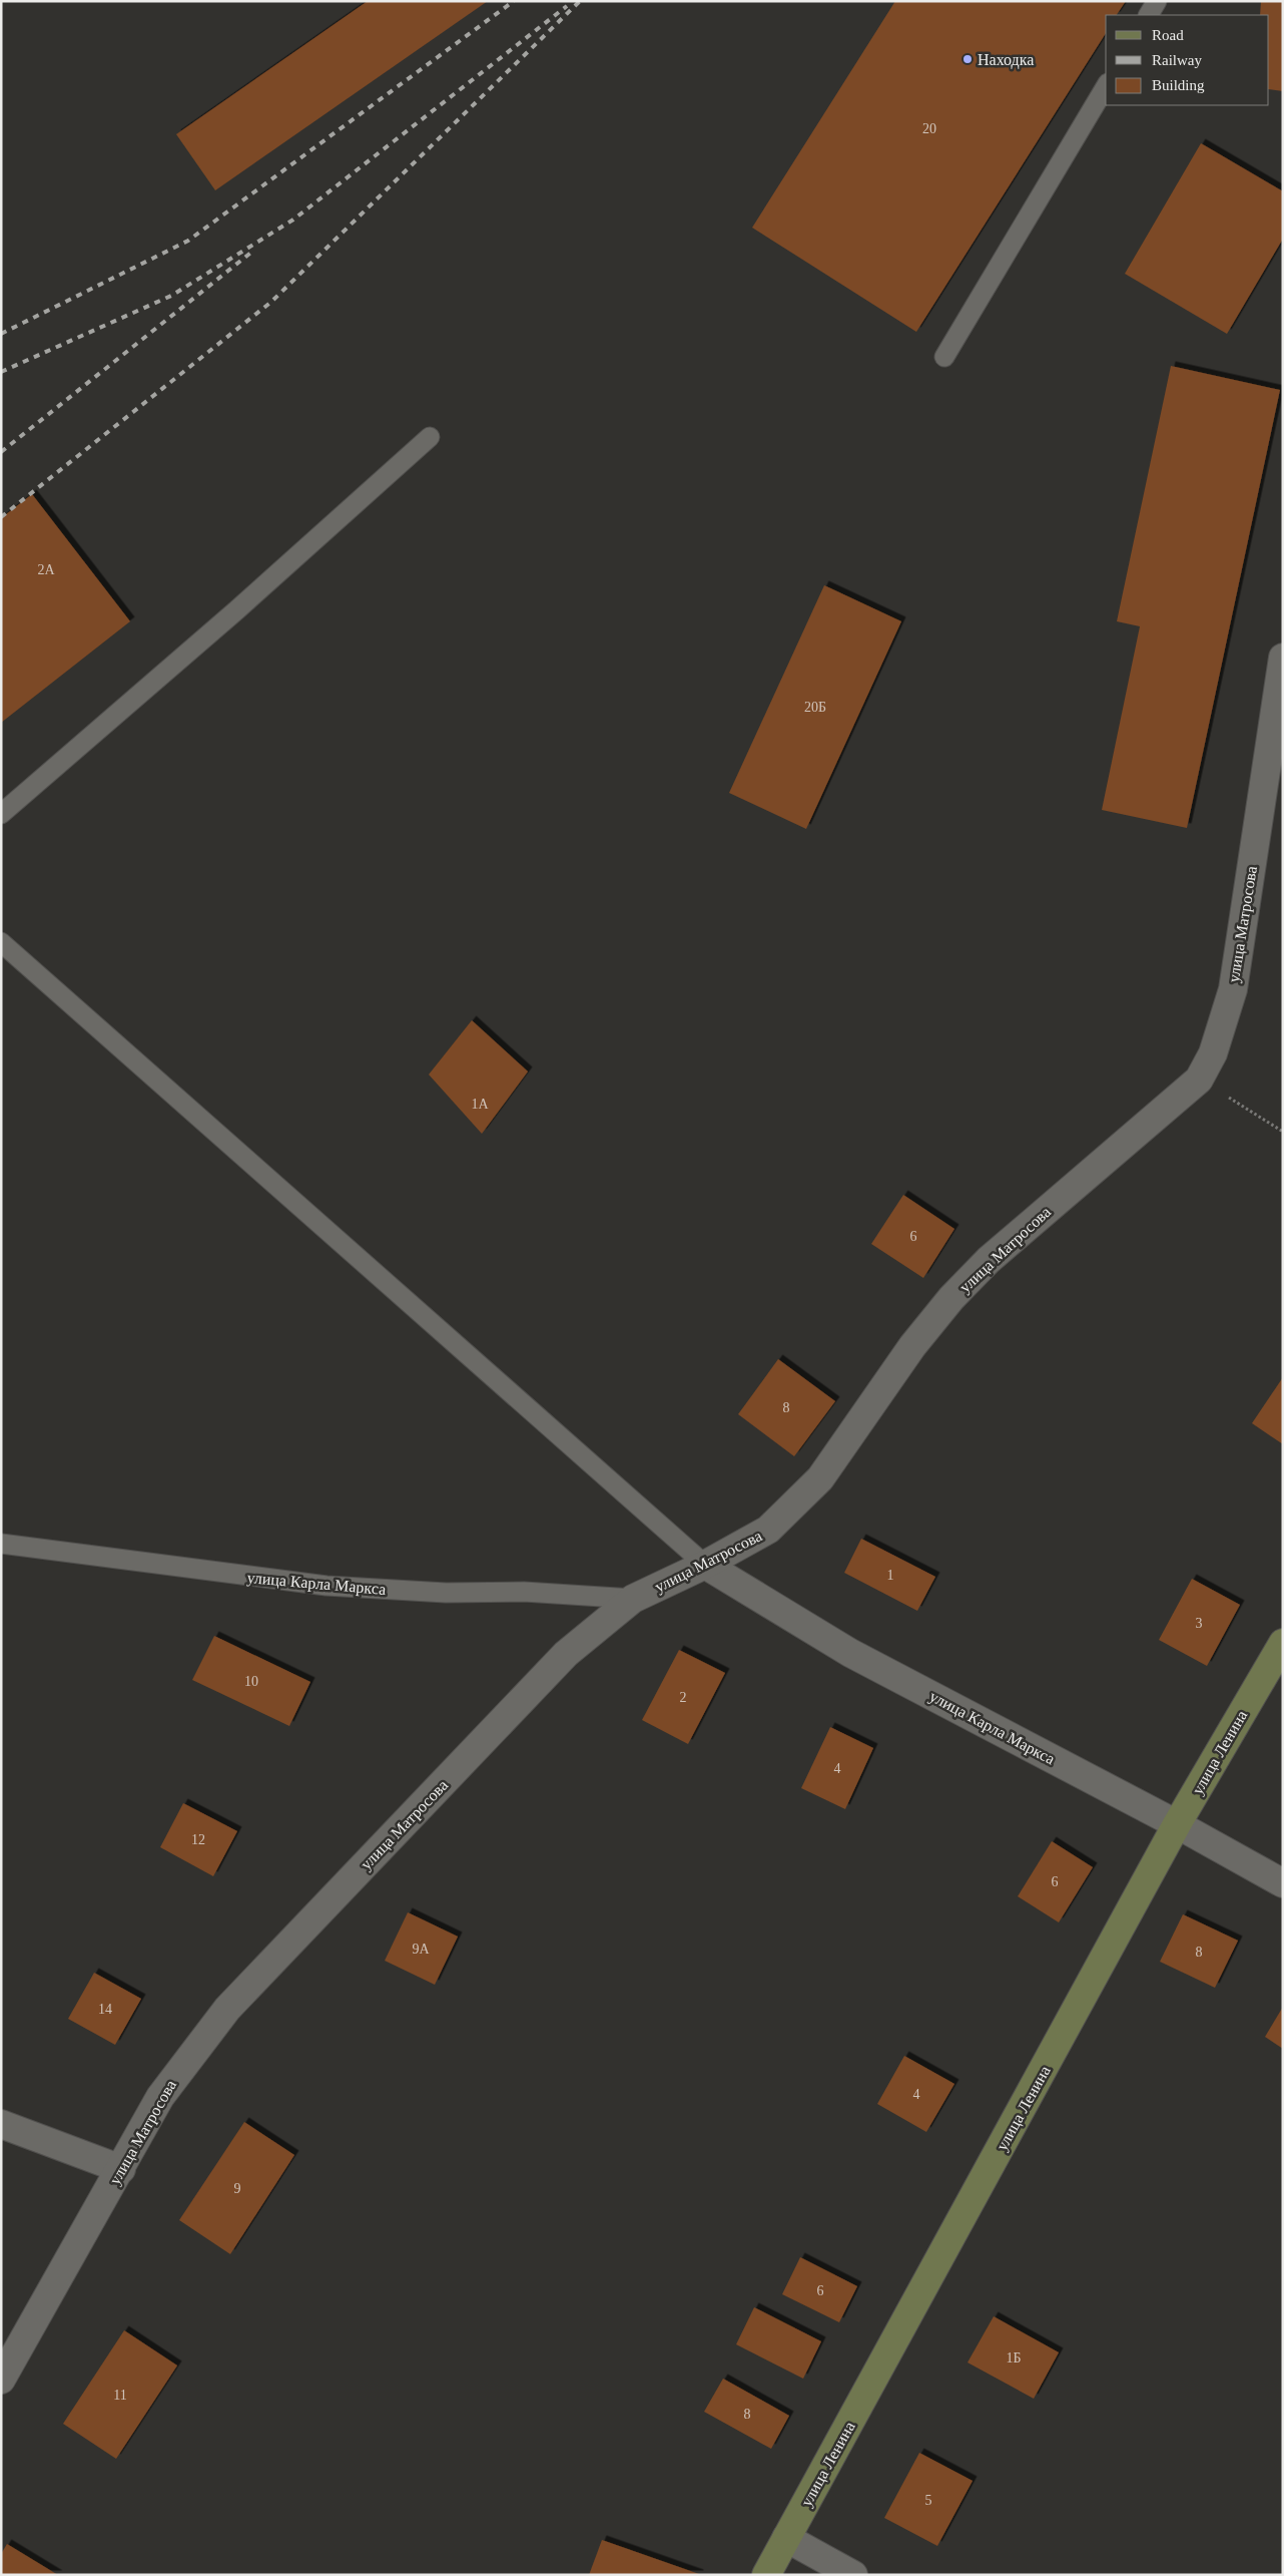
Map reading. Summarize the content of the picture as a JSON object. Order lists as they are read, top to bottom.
{
  "streets": {
    "street": ["улица Матросова", "улица Карла Маркса", "улица Ленина"]
  },
  "crossings": [
    ["улица Матросова", "улица Карла Маркса"],
    ["улица Карла Маркса", "улица Ленина"]
  ],
  "places": ["Находка"],
  "house_numbers": [
    "20",
    "2А",
    "20Б",
    "1А",
    "6",
    "8",
    "1",
    "3",
    "10",
    "2",
    "4",
    "12",
    "6",
    "9А",
    "8",
    "14",
    "4",
    "9",
    "6",
    "1Б",
    "11",
    "8",
    "5"
  ],
  "legend": ["Road", "Railway", "Building"]
}
